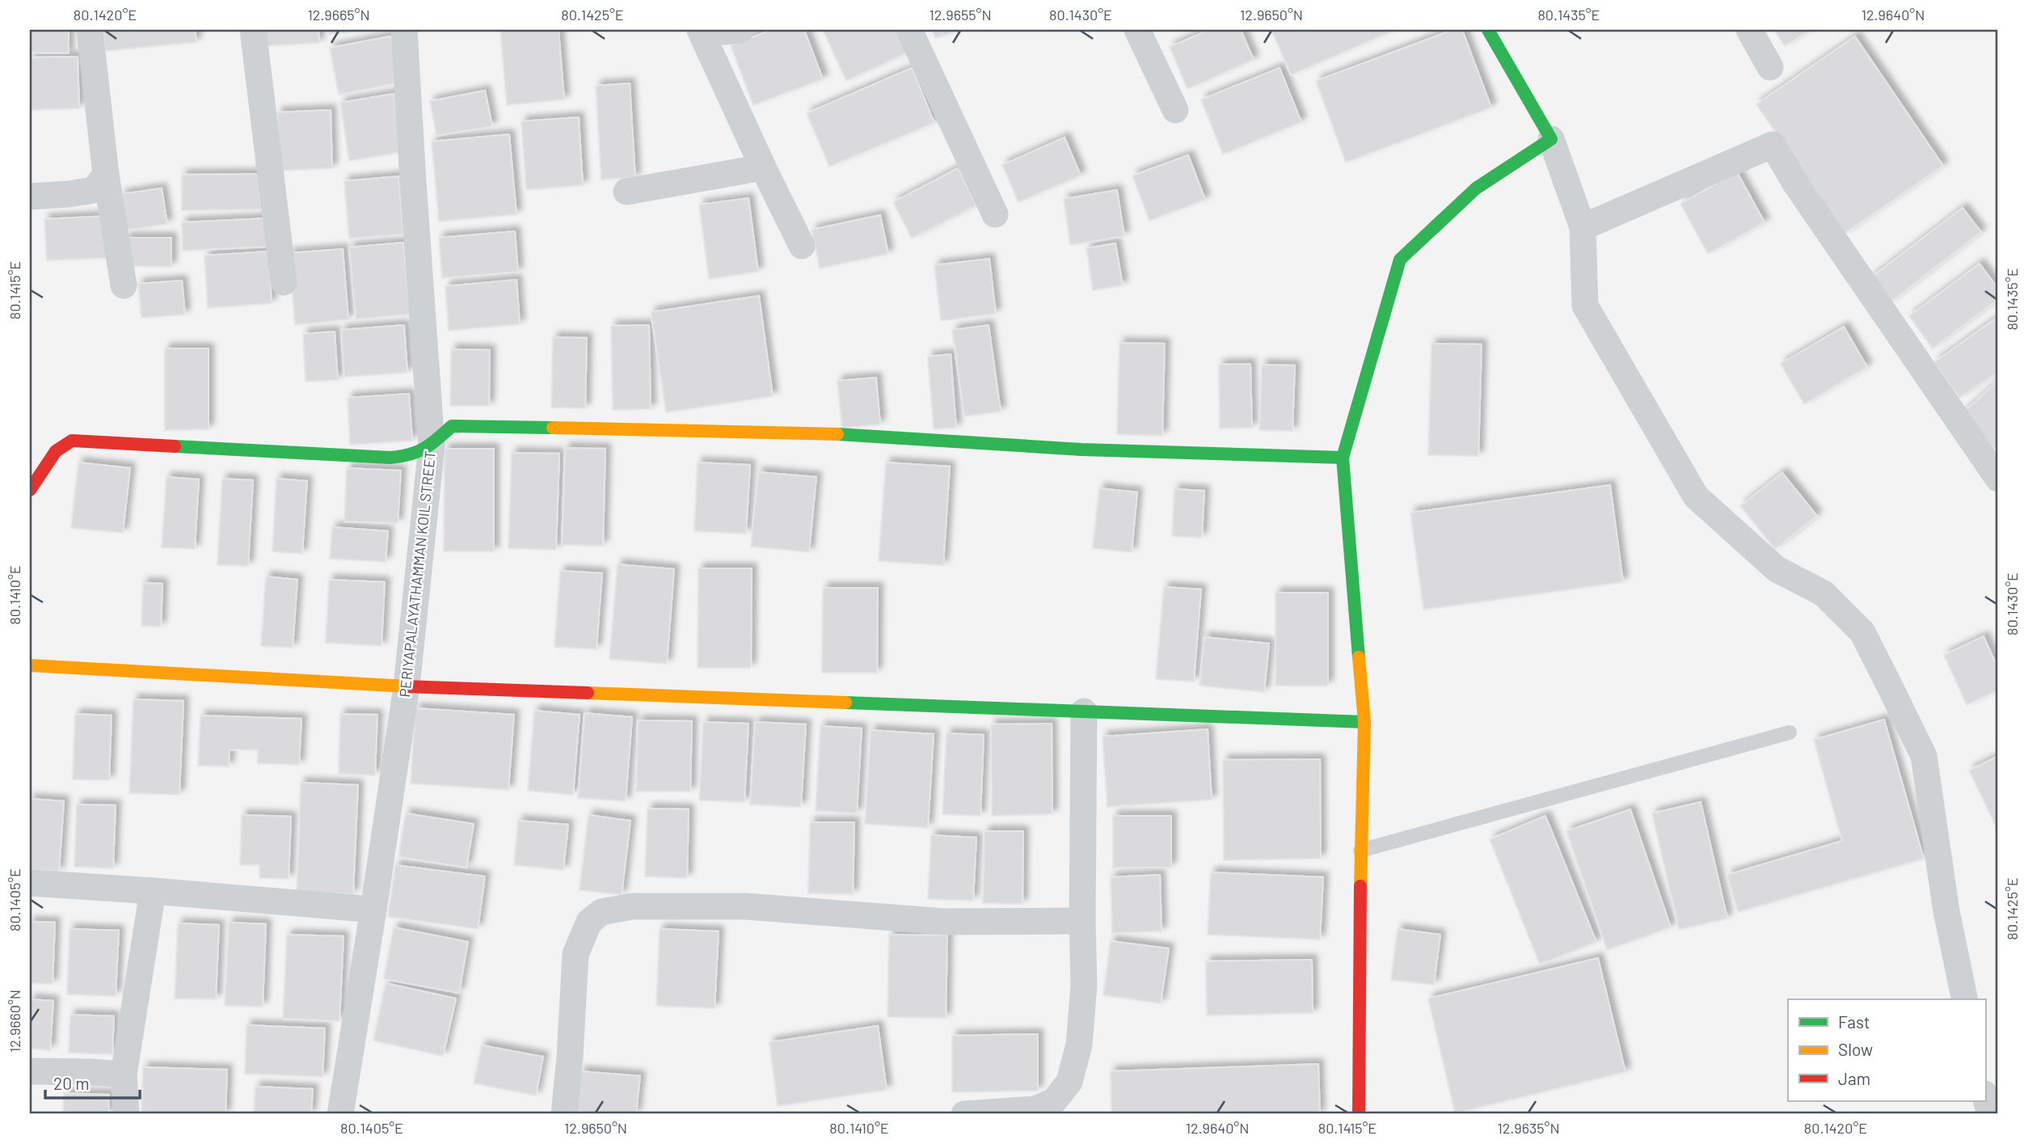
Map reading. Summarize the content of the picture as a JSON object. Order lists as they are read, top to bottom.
{
  "streets": {
    "street": ["PERIYAPALAYATHAMMAN KOIL STREET"]
  },
  "legend": ["Fast", "Slow", "Jam"],
  "scale_bar": "20 m",
  "coordinates": [
    "80.1420°E",
    "12.9665°N",
    "80.1425°E",
    "12.9655°N",
    "80.1430°E",
    "12.9650°N",
    "80.1435°E",
    "12.9640°N",
    "80.1415°E",
    "80.1410°E",
    "80.1405°E",
    "12.9660°N",
    "12.9635°N"
  ]
}
